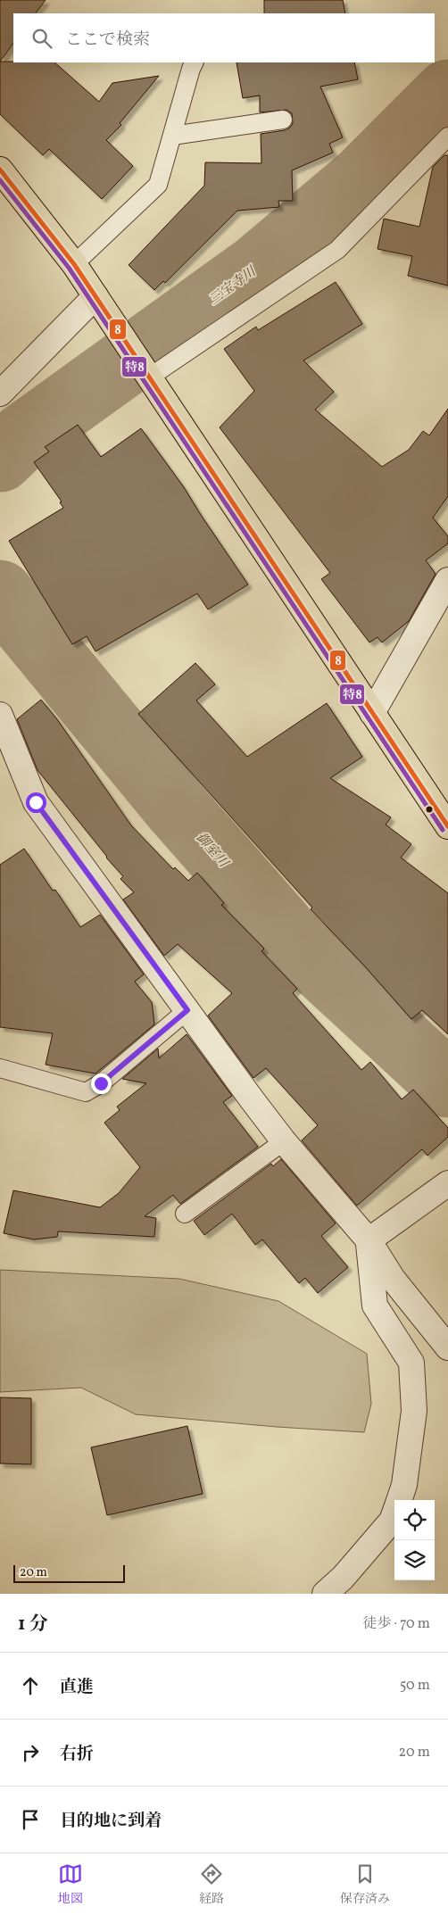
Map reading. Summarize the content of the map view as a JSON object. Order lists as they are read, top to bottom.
{
  "water": ["三宝寺川", "御室川"],
  "lines": ["transit line 8", "transit line 特8"],
  "scale_bar": "20 m",
  "page": {
    "search": "ここで検索",
    "scale": "20 m",
    "heading": ["1 分", "徒歩 · 70 m"],
    "list": [
      ["直進", "50 m"],
      ["右折", "20 m"],
      "目的地に到着"
    ],
    "nav": ["地図", "経路", "保存済み"]
  }
}
